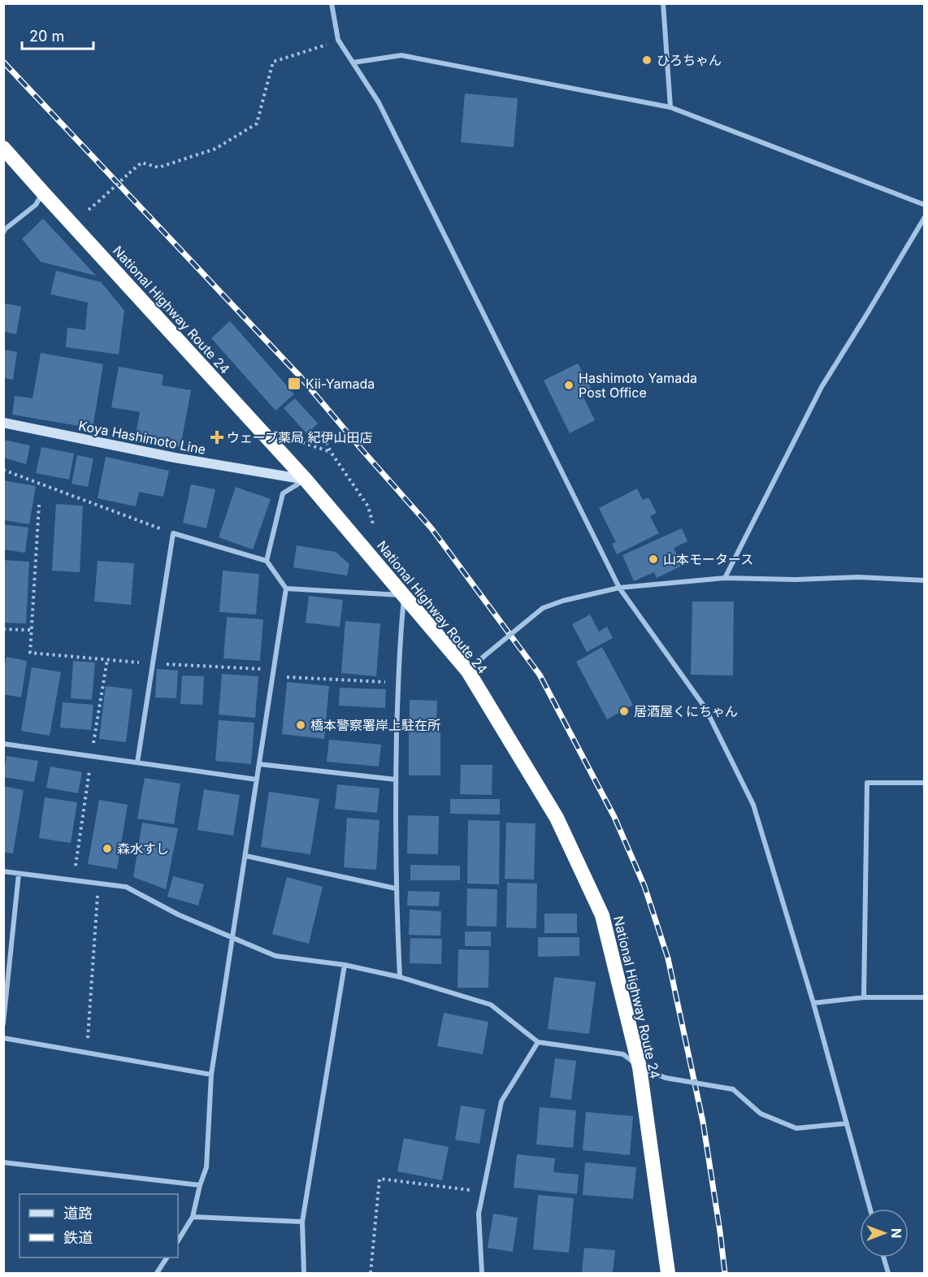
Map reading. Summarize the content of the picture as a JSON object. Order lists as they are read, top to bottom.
{
  "streets": {
    "highway": ["National Highway Route 24"],
    "main road": ["Koya Hashimoto Line"]
  },
  "crossings": [
    ["National Highway Route 24", "Koya Hashimoto Line"]
  ],
  "places": {
    "other": [
      "ひろちゃん",
      "Hashimoto Yamada Post Office",
      "山本モータース",
      "居酒屋くにちゃん",
      "橋本警察署岸上駐在所",
      "森水すし"
    ],
    "transit": ["Kii-Yamada"],
    "health": ["ウェーブ薬局 紀伊山田店"]
  },
  "legend": ["道路", "鉄道"],
  "scale_bar": "20 m",
  "north": "right"
}
